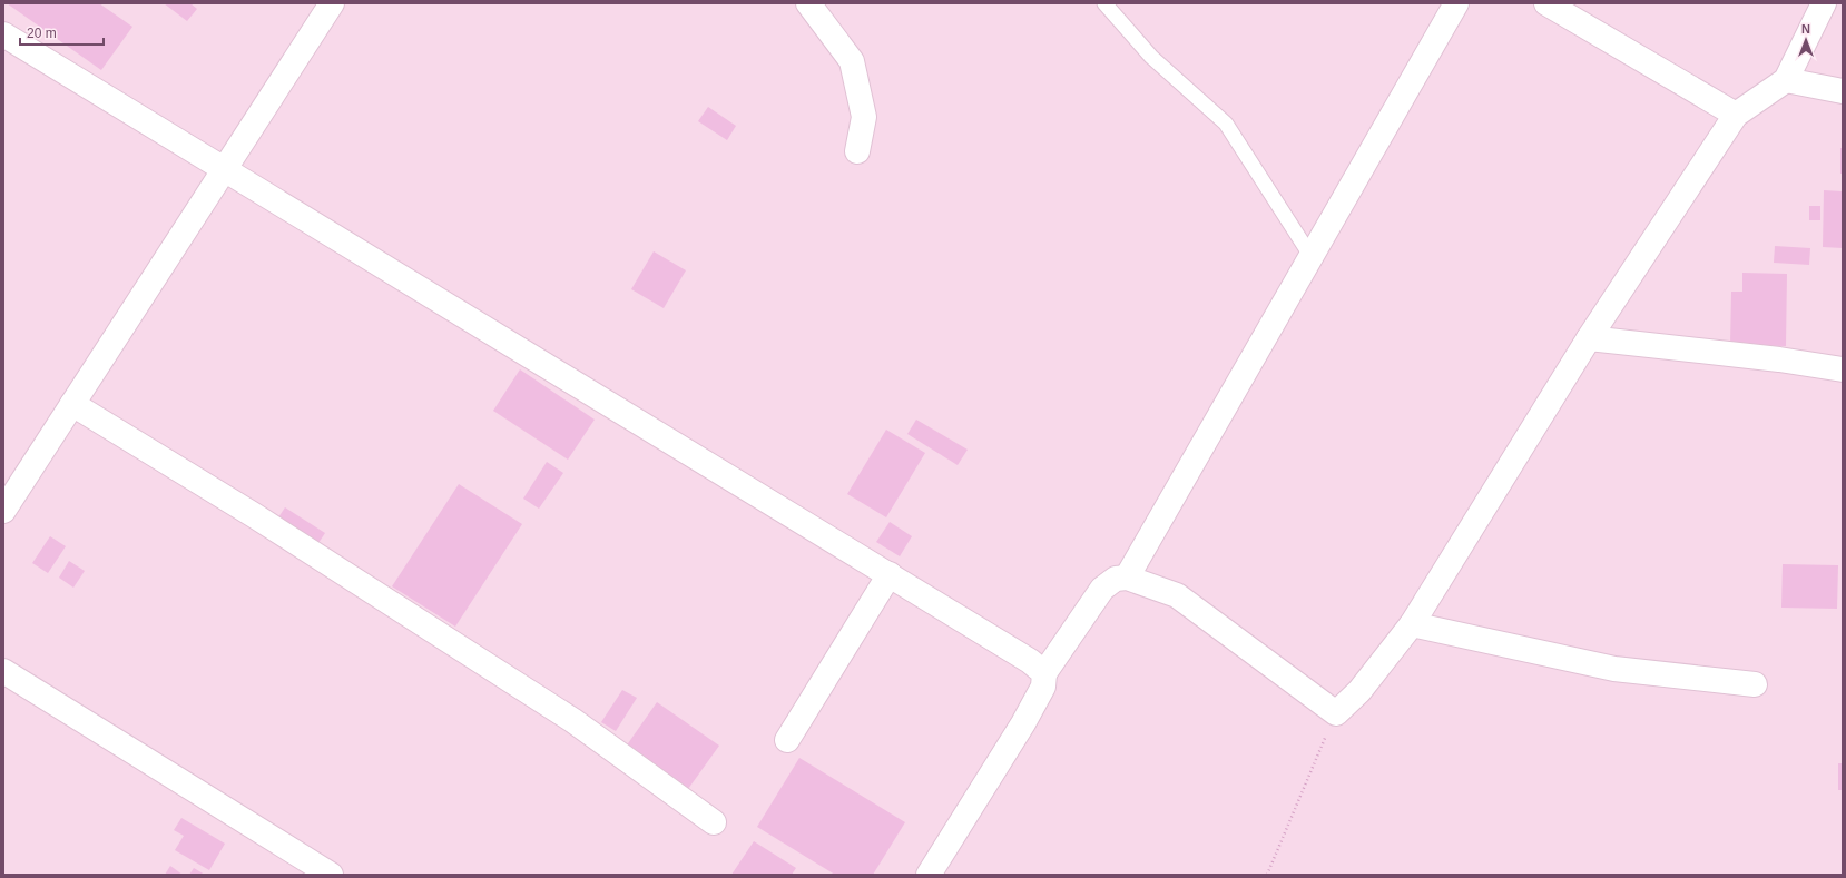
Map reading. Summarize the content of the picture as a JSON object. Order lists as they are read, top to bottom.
{
  "scale_bar": "20 m",
  "north": "top"
}
